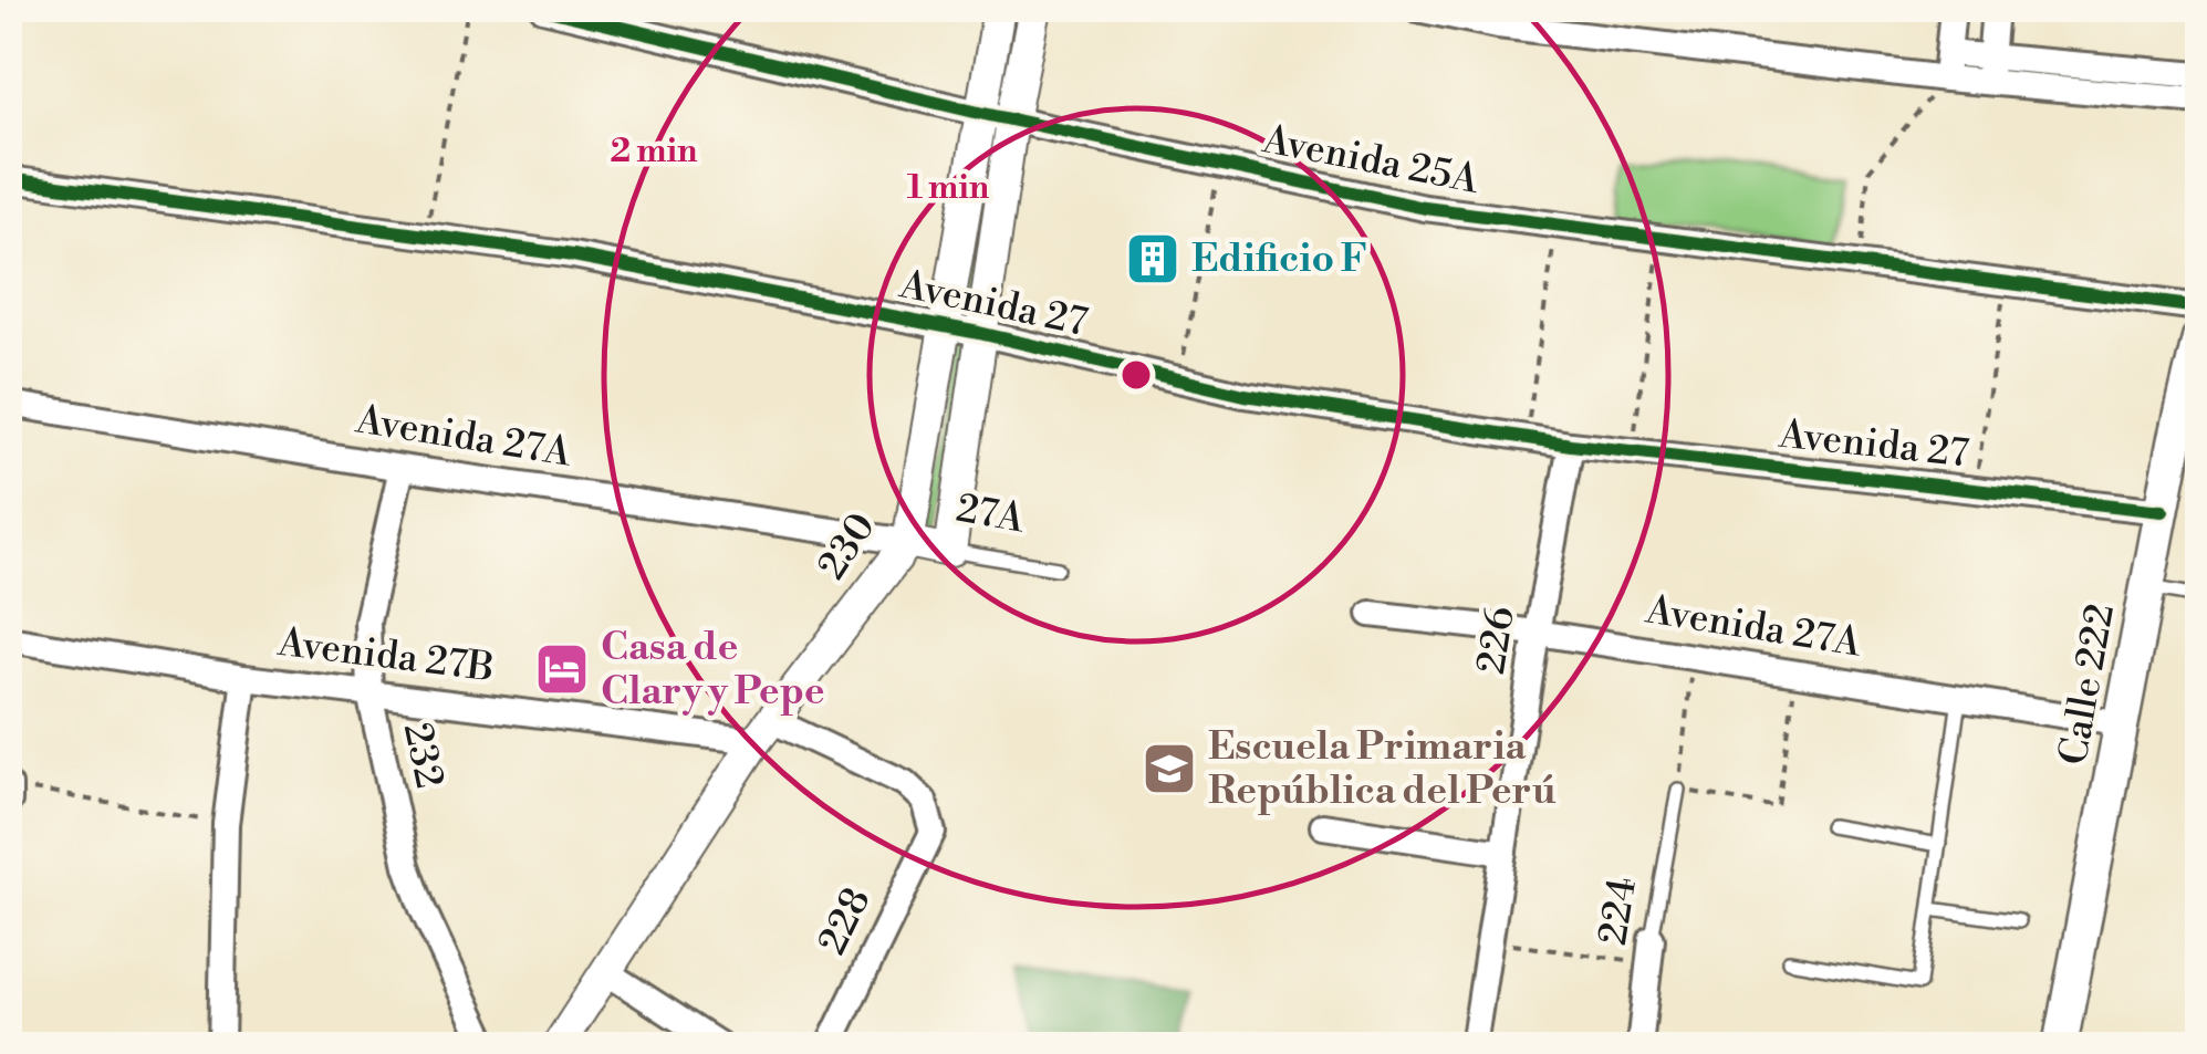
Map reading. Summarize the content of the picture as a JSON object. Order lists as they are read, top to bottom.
{
  "streets": {
    "main road": ["Calle 222"],
    "street": [
      "Avenida 25A",
      "Avenida 27",
      "Avenida 27A",
      "27A",
      "230",
      "226",
      "Avenida 27B",
      "232",
      "224",
      "228"
    ]
  },
  "crossings": [
    ["Avenida 25A", "230"],
    ["Avenida 27", "230"],
    ["Avenida 27", "226"],
    ["Avenida 27", "Calle 222"],
    ["Avenida 27A", "27A"],
    ["Avenida 27A", "230"],
    ["Avenida 27A", "226"],
    ["Avenida 27A", "Calle 222"],
    ["Avenida 27A", "232"],
    ["27A", "230"],
    ["230", "Avenida 27B"],
    ["Avenida 27B", "232"],
    ["Avenida 27B", "228"]
  ],
  "places": {
    "building": ["Edificio F"],
    "hotel": ["Casa de Clary y Pepe"],
    "school or university": ["Escuela Primaria República del Perú"]
  },
  "rings": ["2 min", "1 min"]
}
